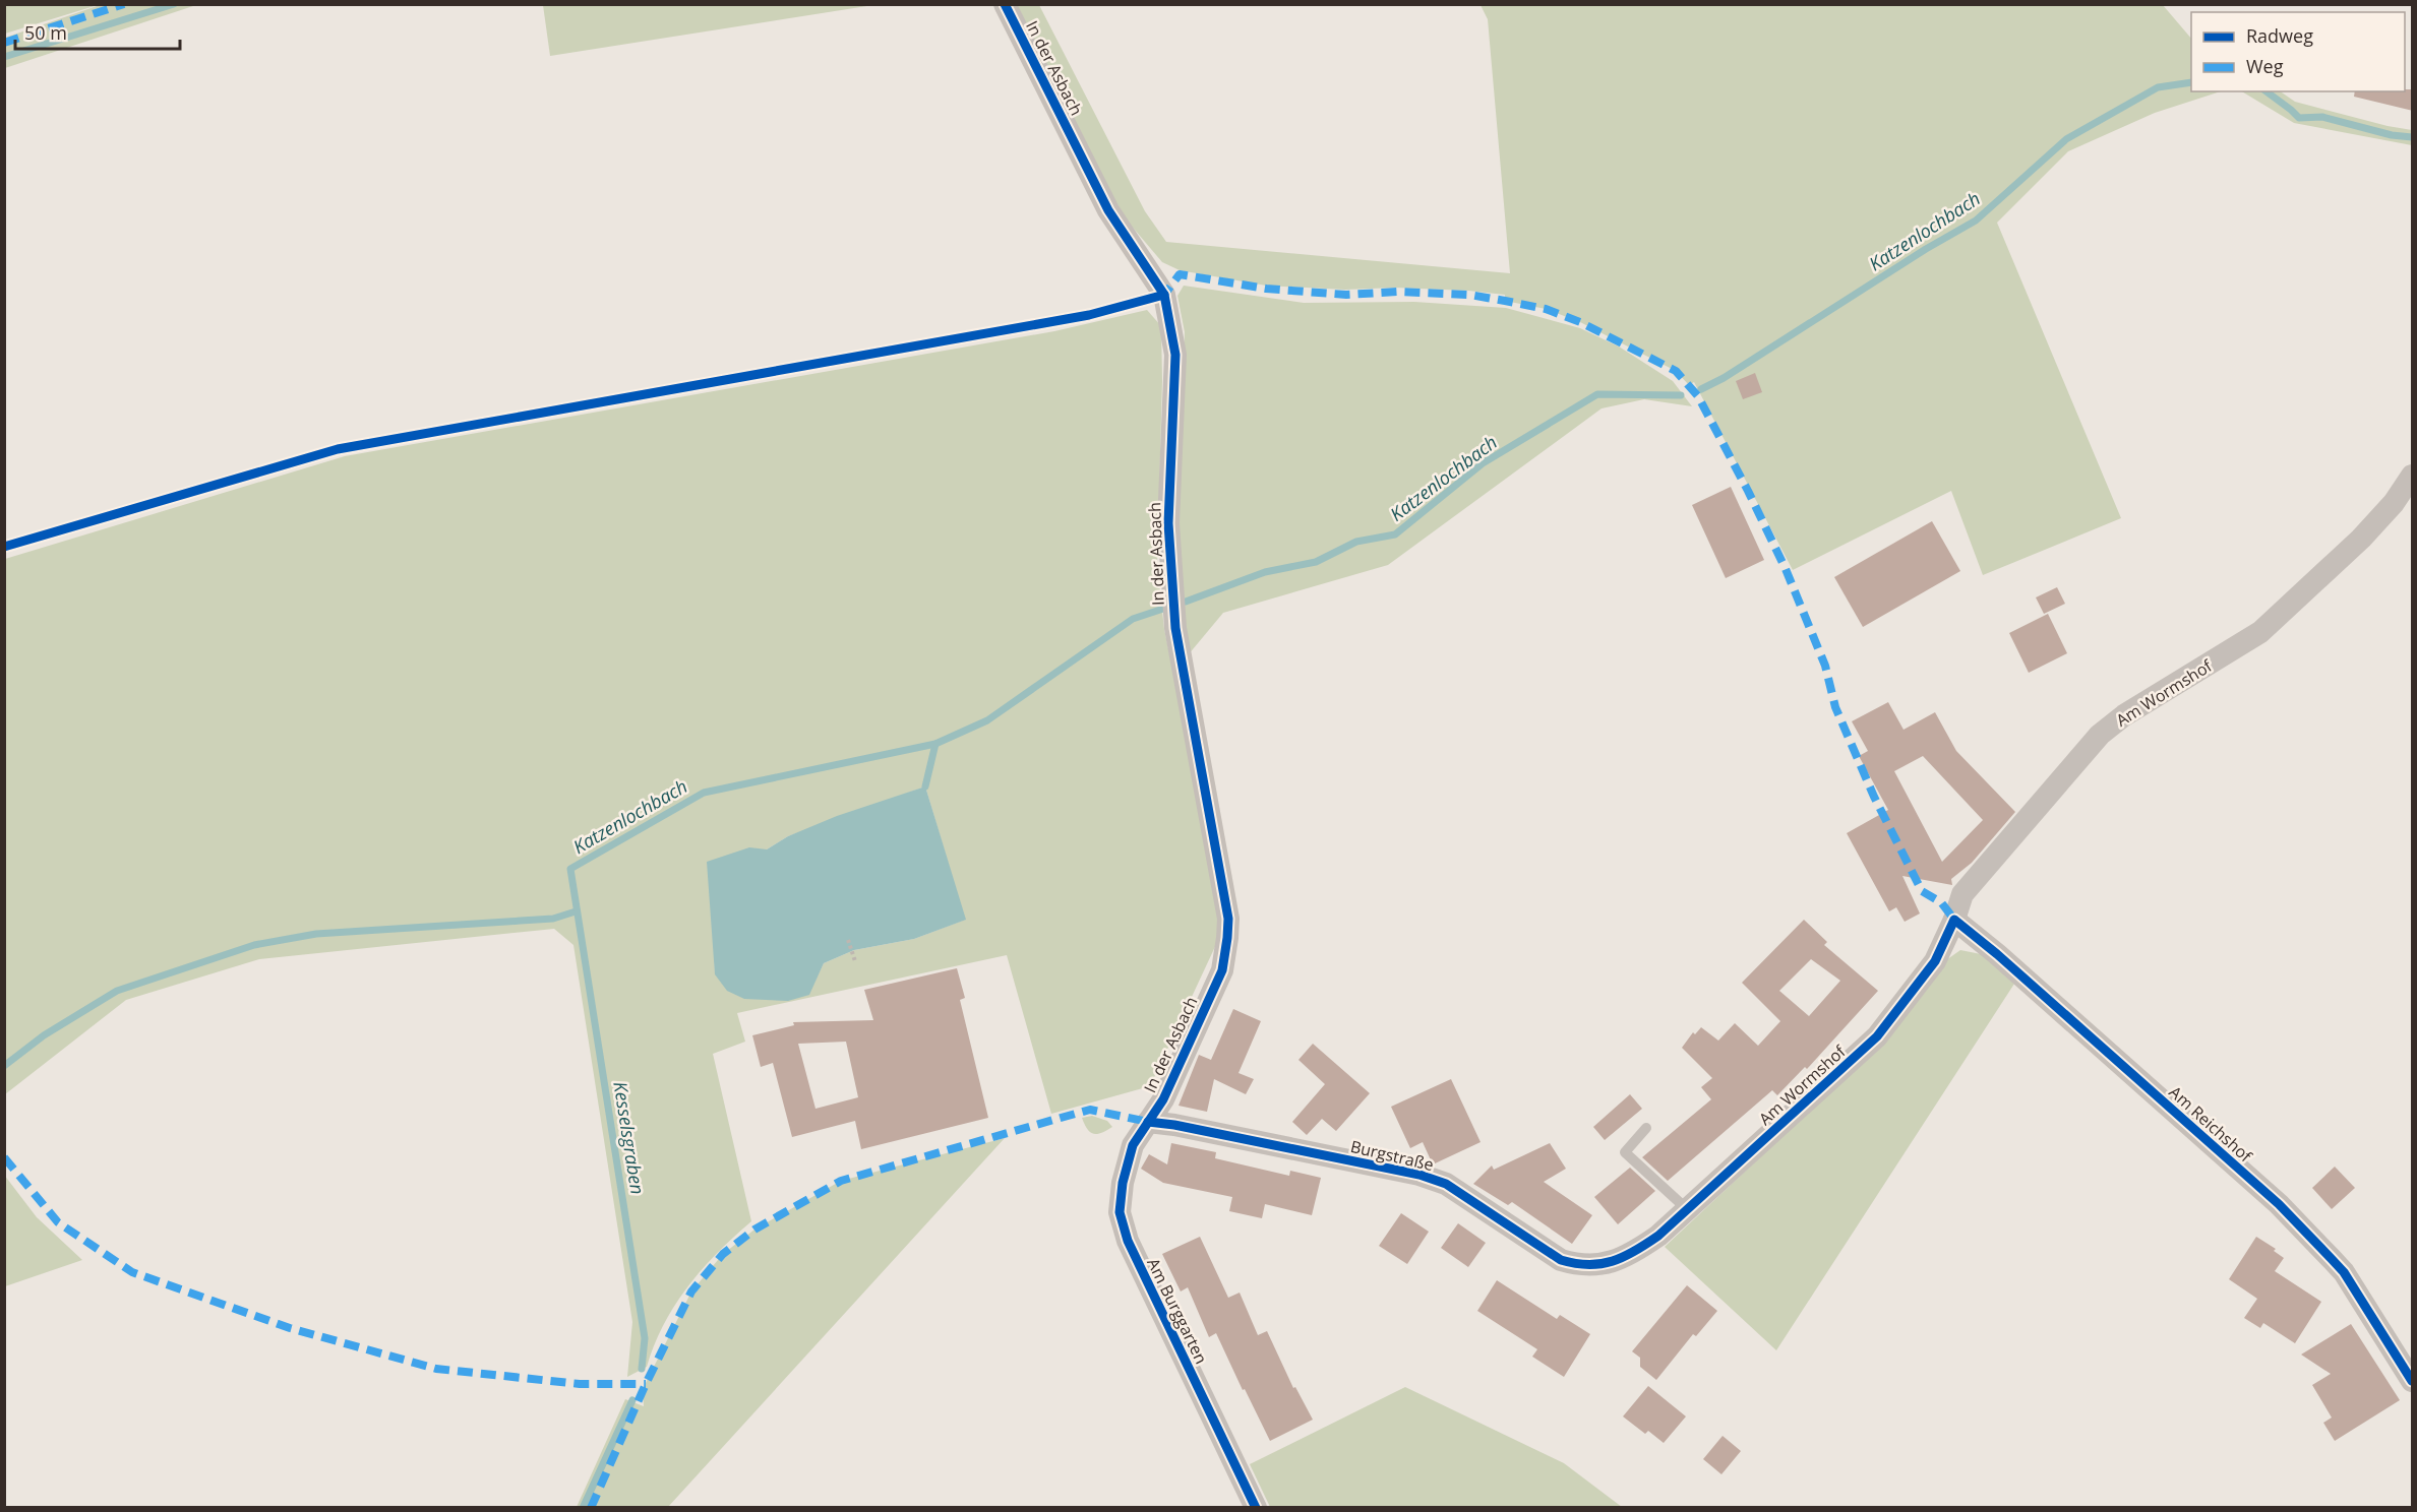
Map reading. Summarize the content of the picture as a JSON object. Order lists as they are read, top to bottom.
{
  "streets": {
    "street": [
      "In der Asbach",
      "Am Wormshof",
      "Am Reichshof",
      "Burgstraße",
      "Am Burggarten"
    ]
  },
  "crossings": [
    ["In der Asbach", "Burgstraße"],
    ["In der Asbach", "Am Burggarten"],
    ["Am Wormshof", "Am Reichshof"],
    ["Am Wormshof", "Burgstraße"],
    ["Burgstraße", "Am Burggarten"]
  ],
  "water": ["Katzenlochbach", "Kesselsgraben"],
  "legend": ["Radweg", "Weg"],
  "scale_bar": "50 m"
}
